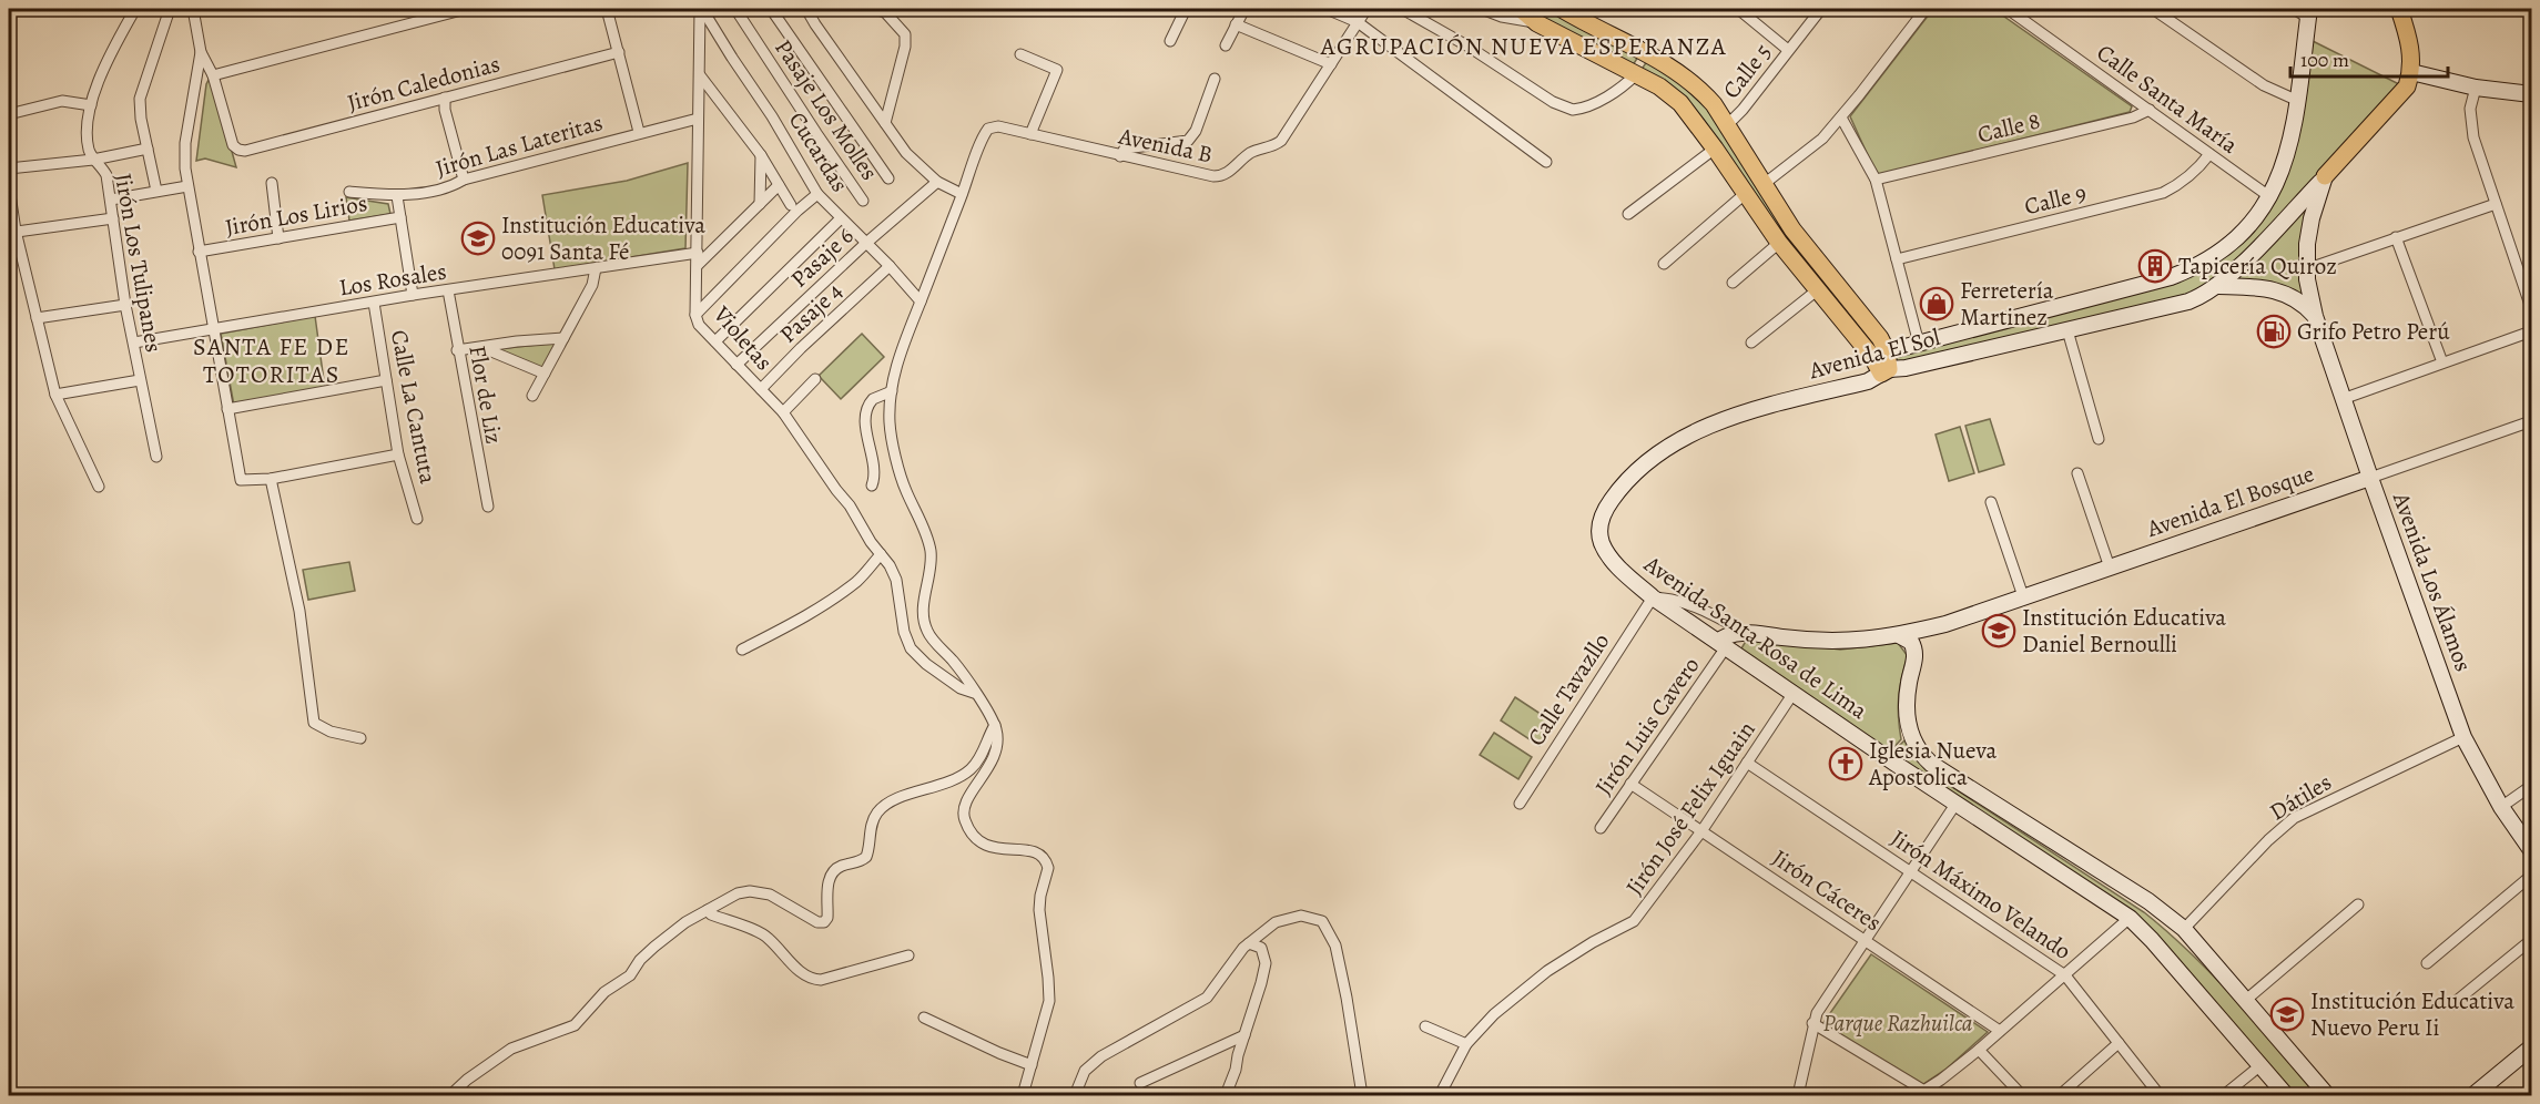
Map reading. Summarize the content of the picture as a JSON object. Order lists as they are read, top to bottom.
{
  "streets": {
    "main road": [
      "Avenida El Sol",
      "Avenida El Bosque",
      "Avenida Los Álamos",
      "Avenida Santa Rosa de Lima"
    ],
    "street": [
      "Calle 5",
      "Jirón Caledonias",
      "Calle Santa María",
      "Pasaje Los Molles",
      "Calle 8",
      "Jirón Las Lateritas",
      "Avenida B",
      "Cucardas",
      "Calle 9",
      "Jirón Los Lirios",
      "Pasaje 6",
      "Jirón Los Tulipanes",
      "Los Rosales",
      "Pasaje 4",
      "Violetas",
      "Flor de Liz",
      "Calle La Cantuta",
      "Calle Tavazllo",
      "Jirón Luis Cavero",
      "Dátiles",
      "Jirón José Felix Iguain",
      "Jirón Cáceres",
      "Jirón Máximo Velando"
    ]
  },
  "crossings": [
    ["Calle Santa María", "Calle 8"],
    ["Calle Santa María", "Calle 9"],
    ["Calle Santa María", "Avenida El Sol"],
    ["Jirón Las Lateritas", "Violetas"],
    ["Cucardas", "Pasaje 6"],
    ["Cucardas", "Pasaje 4"],
    ["Cucardas", "Violetas"],
    ["Pasaje 6", "Violetas"],
    ["Jirón Los Tulipanes", "Los Rosales"],
    ["Los Rosales", "Violetas"],
    ["Los Rosales", "Flor de Liz"],
    ["Los Rosales", "Calle La Cantuta"],
    ["Pasaje 4", "Violetas"],
    ["Avenida El Sol", "Avenida Los Álamos"],
    ["Avenida El Sol", "Avenida Santa Rosa de Lima"],
    ["Avenida El Bosque", "Avenida Los Álamos"],
    ["Avenida El Bosque", "Avenida Santa Rosa de Lima"],
    ["Avenida El Bosque", "Calle Tavazllo"],
    ["Avenida El Bosque", "Jirón Luis Cavero"],
    ["Avenida Los Álamos", "Dátiles"],
    ["Avenida Santa Rosa de Lima", "Calle Tavazllo"],
    ["Avenida Santa Rosa de Lima", "Jirón Luis Cavero"],
    ["Avenida Santa Rosa de Lima", "Dátiles"],
    ["Avenida Santa Rosa de Lima", "Jirón José Felix Iguain"],
    ["Jirón Luis Cavero", "Jirón Cáceres"],
    ["Jirón José Felix Iguain", "Jirón Cáceres"],
    ["Jirón José Felix Iguain", "Jirón Máximo Velando"]
  ],
  "districts": ["AGRUPACIÓN NUEVA ESPERANZA", "SANTA FE DE TOTORITAS"],
  "parks": ["Parque Razhuilca"],
  "places": {
    "school or university": ["Institución Educativa 0091 Santa Fé", "Institución Educativa Daniel Bernoulli", "Institución Educativa Nuevo Peru Ii"],
    "building": ["Tapicería Quiroz"],
    "shop": ["Ferretería Martinez"],
    "fuel station": ["Grifo Petro Perú"],
    "church": ["Iglesia Nueva Apostolica"]
  },
  "scale_bar": "100 m"
}
